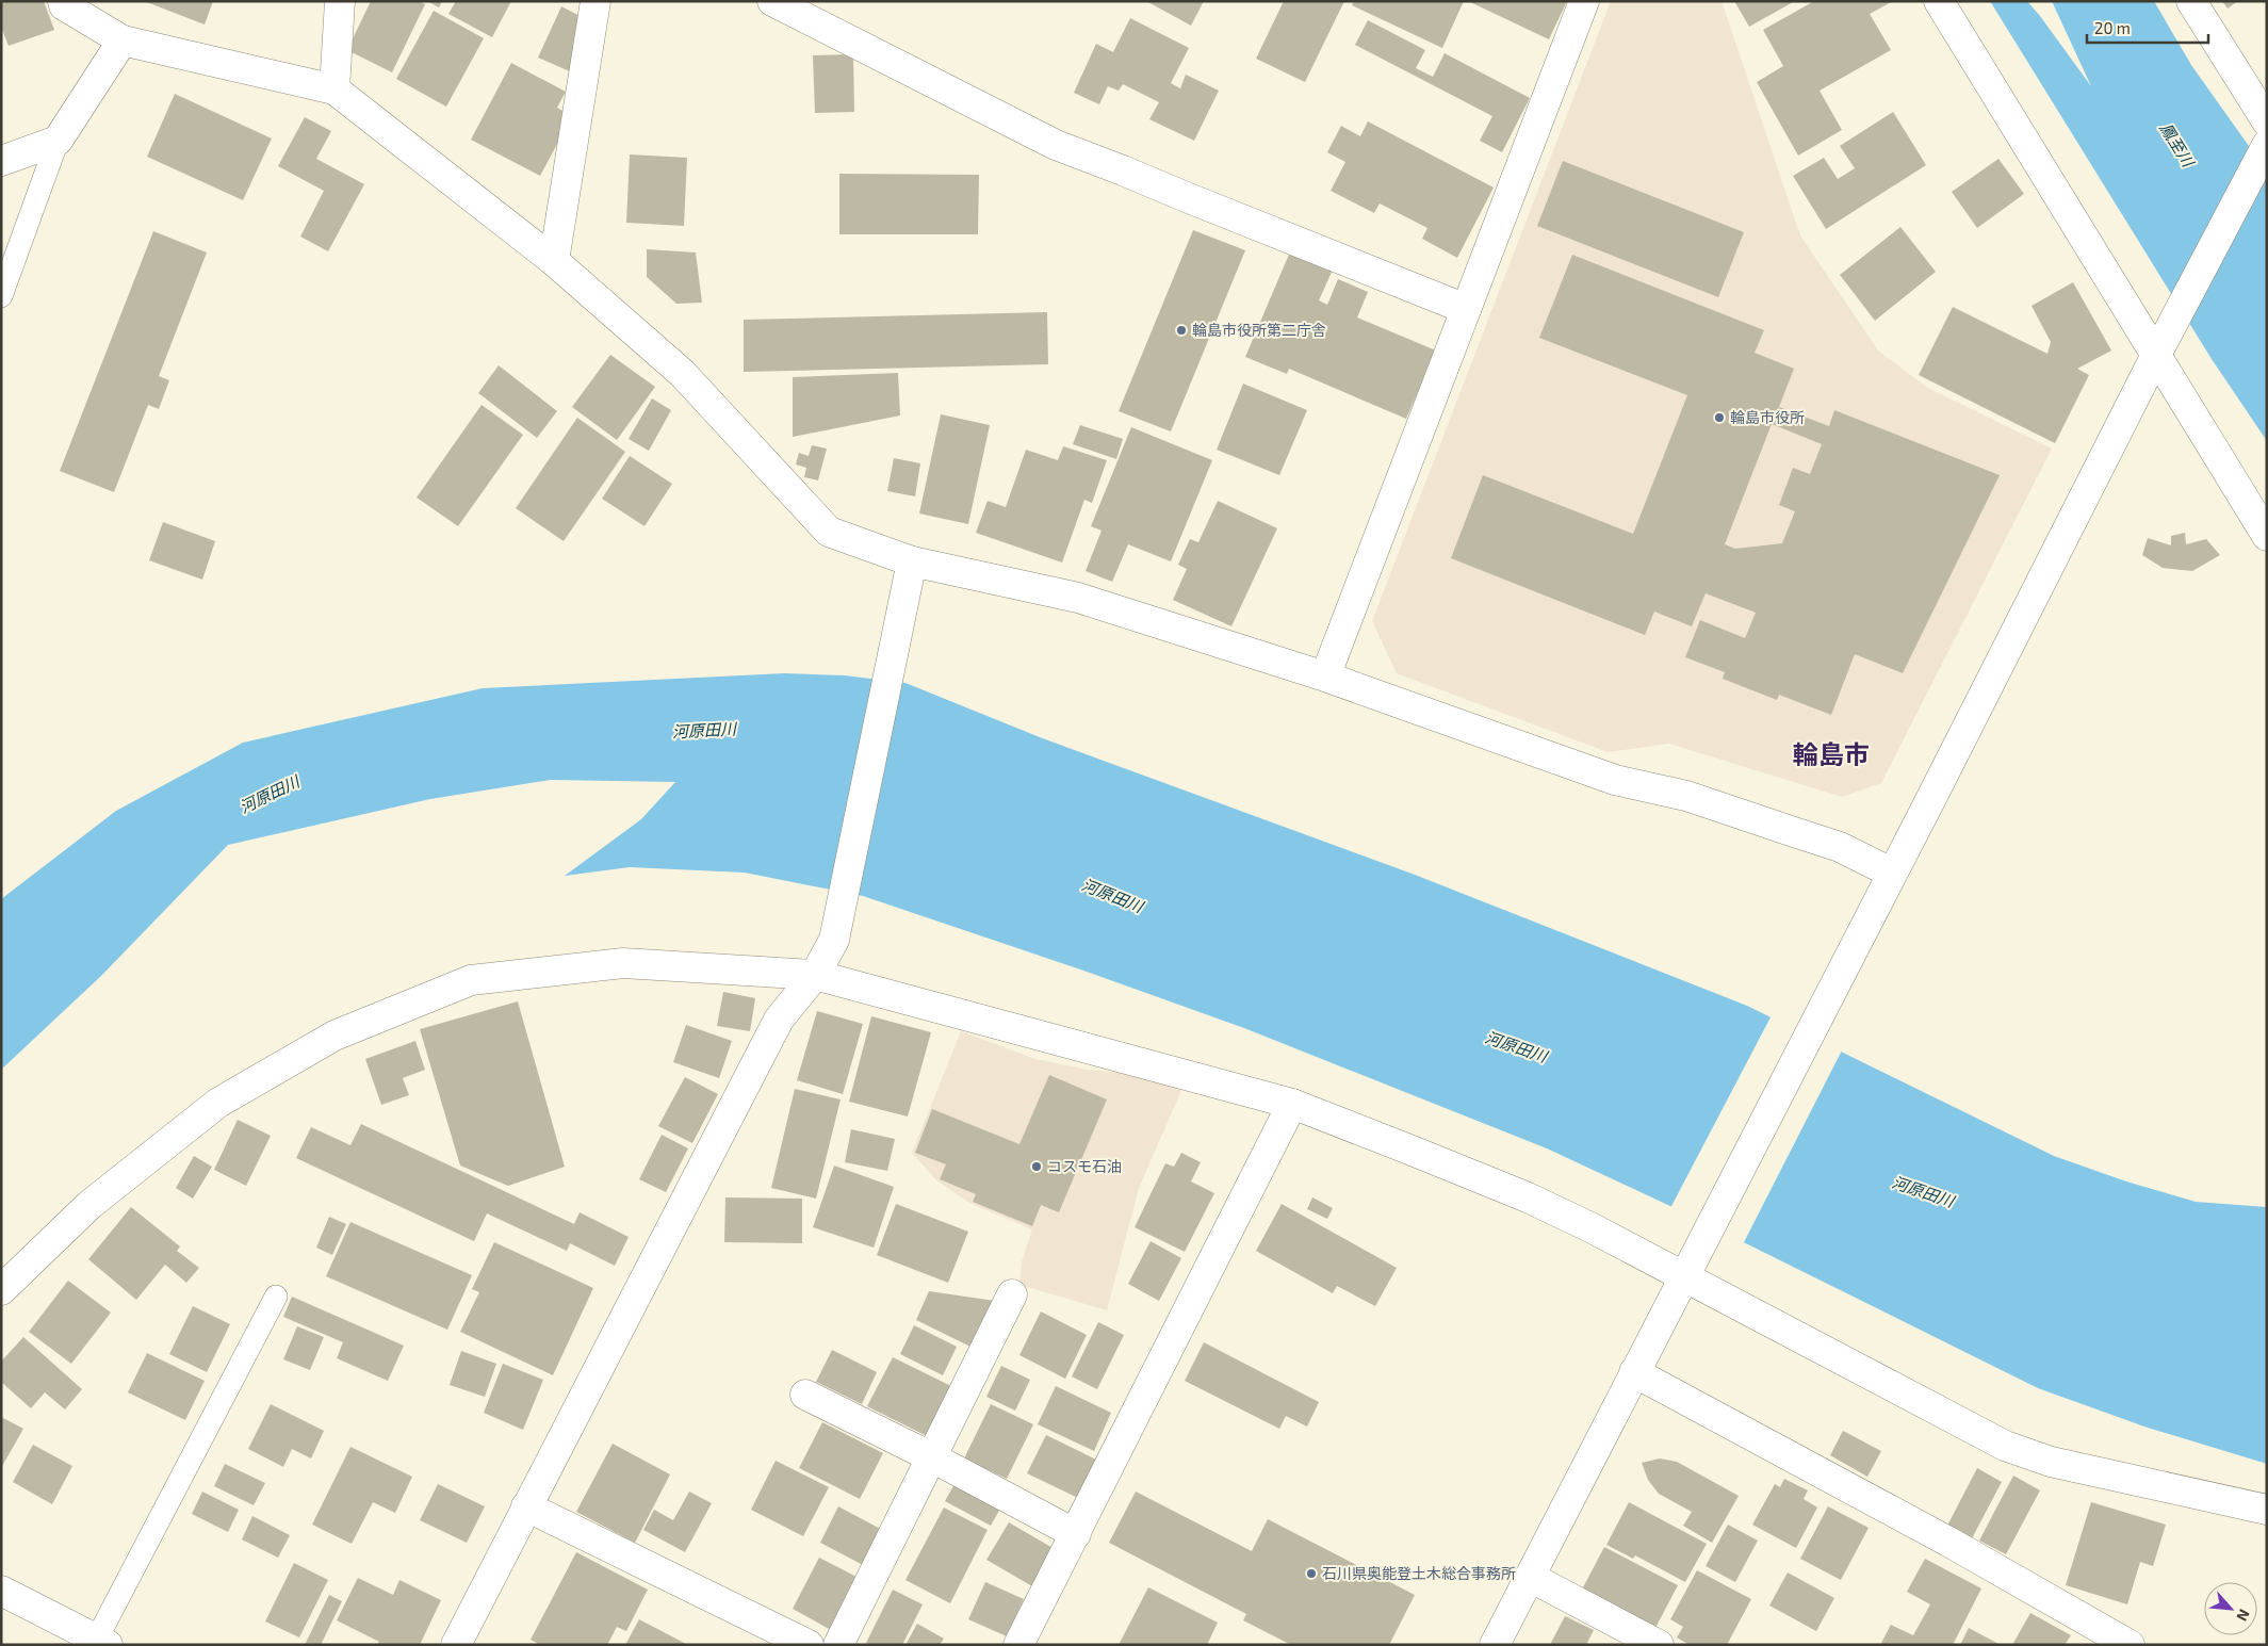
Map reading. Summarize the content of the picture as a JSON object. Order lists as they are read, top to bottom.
{
  "districts": ["輪島市"],
  "water": ["鳳至川", "河原田川"],
  "places": [
    "輪島市役所第二庁舎",
    "輪島市役所",
    "コスモ石油",
    "石川県奥能登土木総合事務所"
  ],
  "scale_bar": "20 m",
  "north": "bottom right"
}
